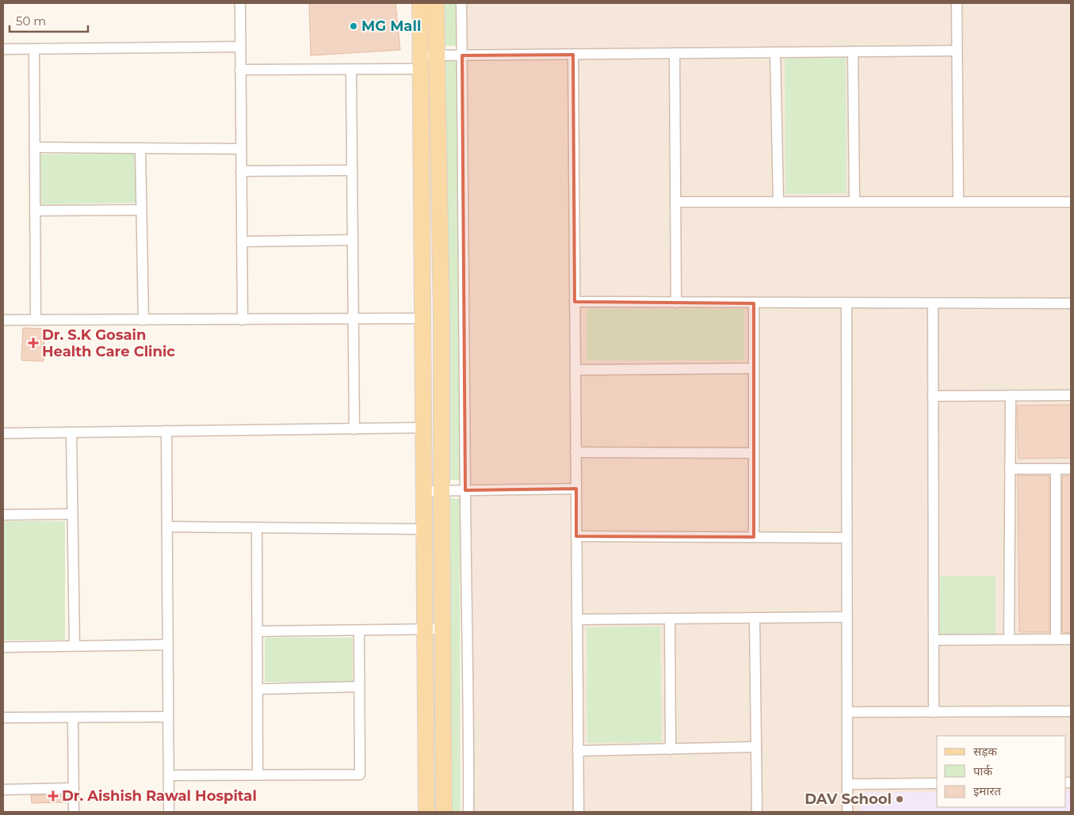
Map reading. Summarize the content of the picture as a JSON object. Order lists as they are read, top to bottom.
{
  "places": {
    "other": ["MG Mall", "DAV School"],
    "health": ["Dr. S.K Gosain Health Care Clinic", "Dr. Aishish Rawal Hospital"]
  },
  "legend": ["सड़क", "पार्क", "इमारत"],
  "scale_bar": "50 m"
}
